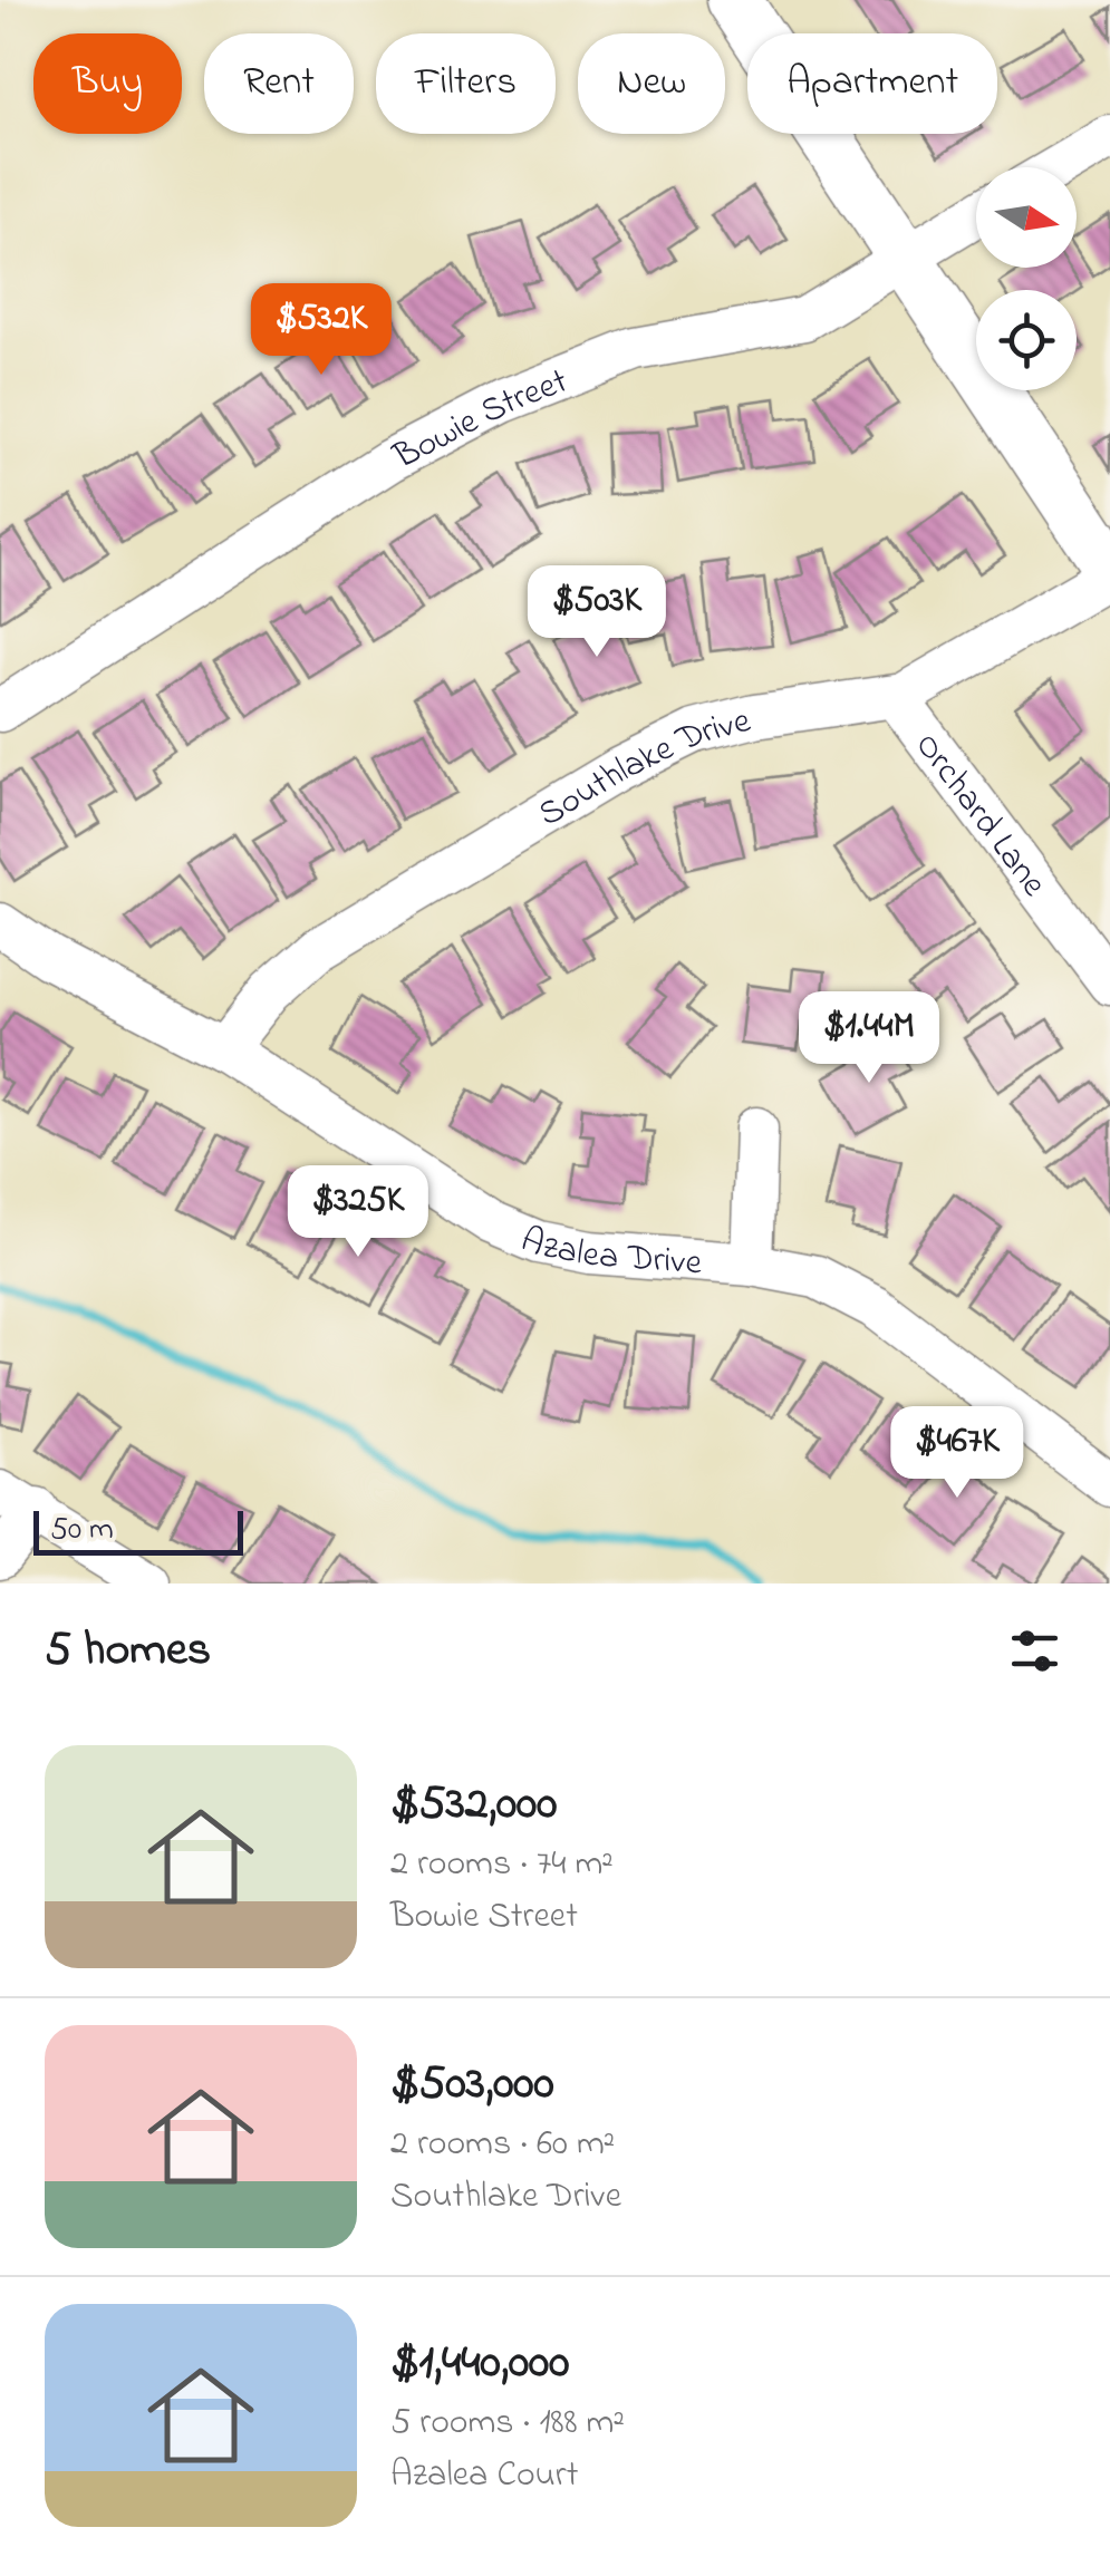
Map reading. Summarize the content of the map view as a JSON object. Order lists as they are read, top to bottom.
{
  "streets": {
    "street": [
      "Bowie Street",
      "Southlake Drive",
      "Orchard Lane",
      "Azalea Drive"
    ]
  },
  "crossings": [
    ["Southlake Drive", "Orchard Lane"],
    ["Southlake Drive", "Azalea Drive"]
  ],
  "scale_bar": "50 m",
  "north": "right",
  "page": {
    "chip": [
      "Buy",
      "Rent",
      "Filters",
      "New",
      "Apartment"
    ],
    "price": [
      "$532K",
      "$503K",
      "$1.44M",
      "$325K",
      "$467K"
    ],
    "scale": "50 m",
    "heading": "5 homes",
    "list": [
      {
        "name": "$532,000",
        "note": "2 rooms · 74 m² · Bowie Street"
      },
      {
        "name": "$503,000",
        "note": "2 rooms · 60 m² · Southlake Drive"
      },
      {
        "name": "$1,440,000",
        "note": "5 rooms · 188 m² · Azalea Court"
      }
    ]
  }
}
